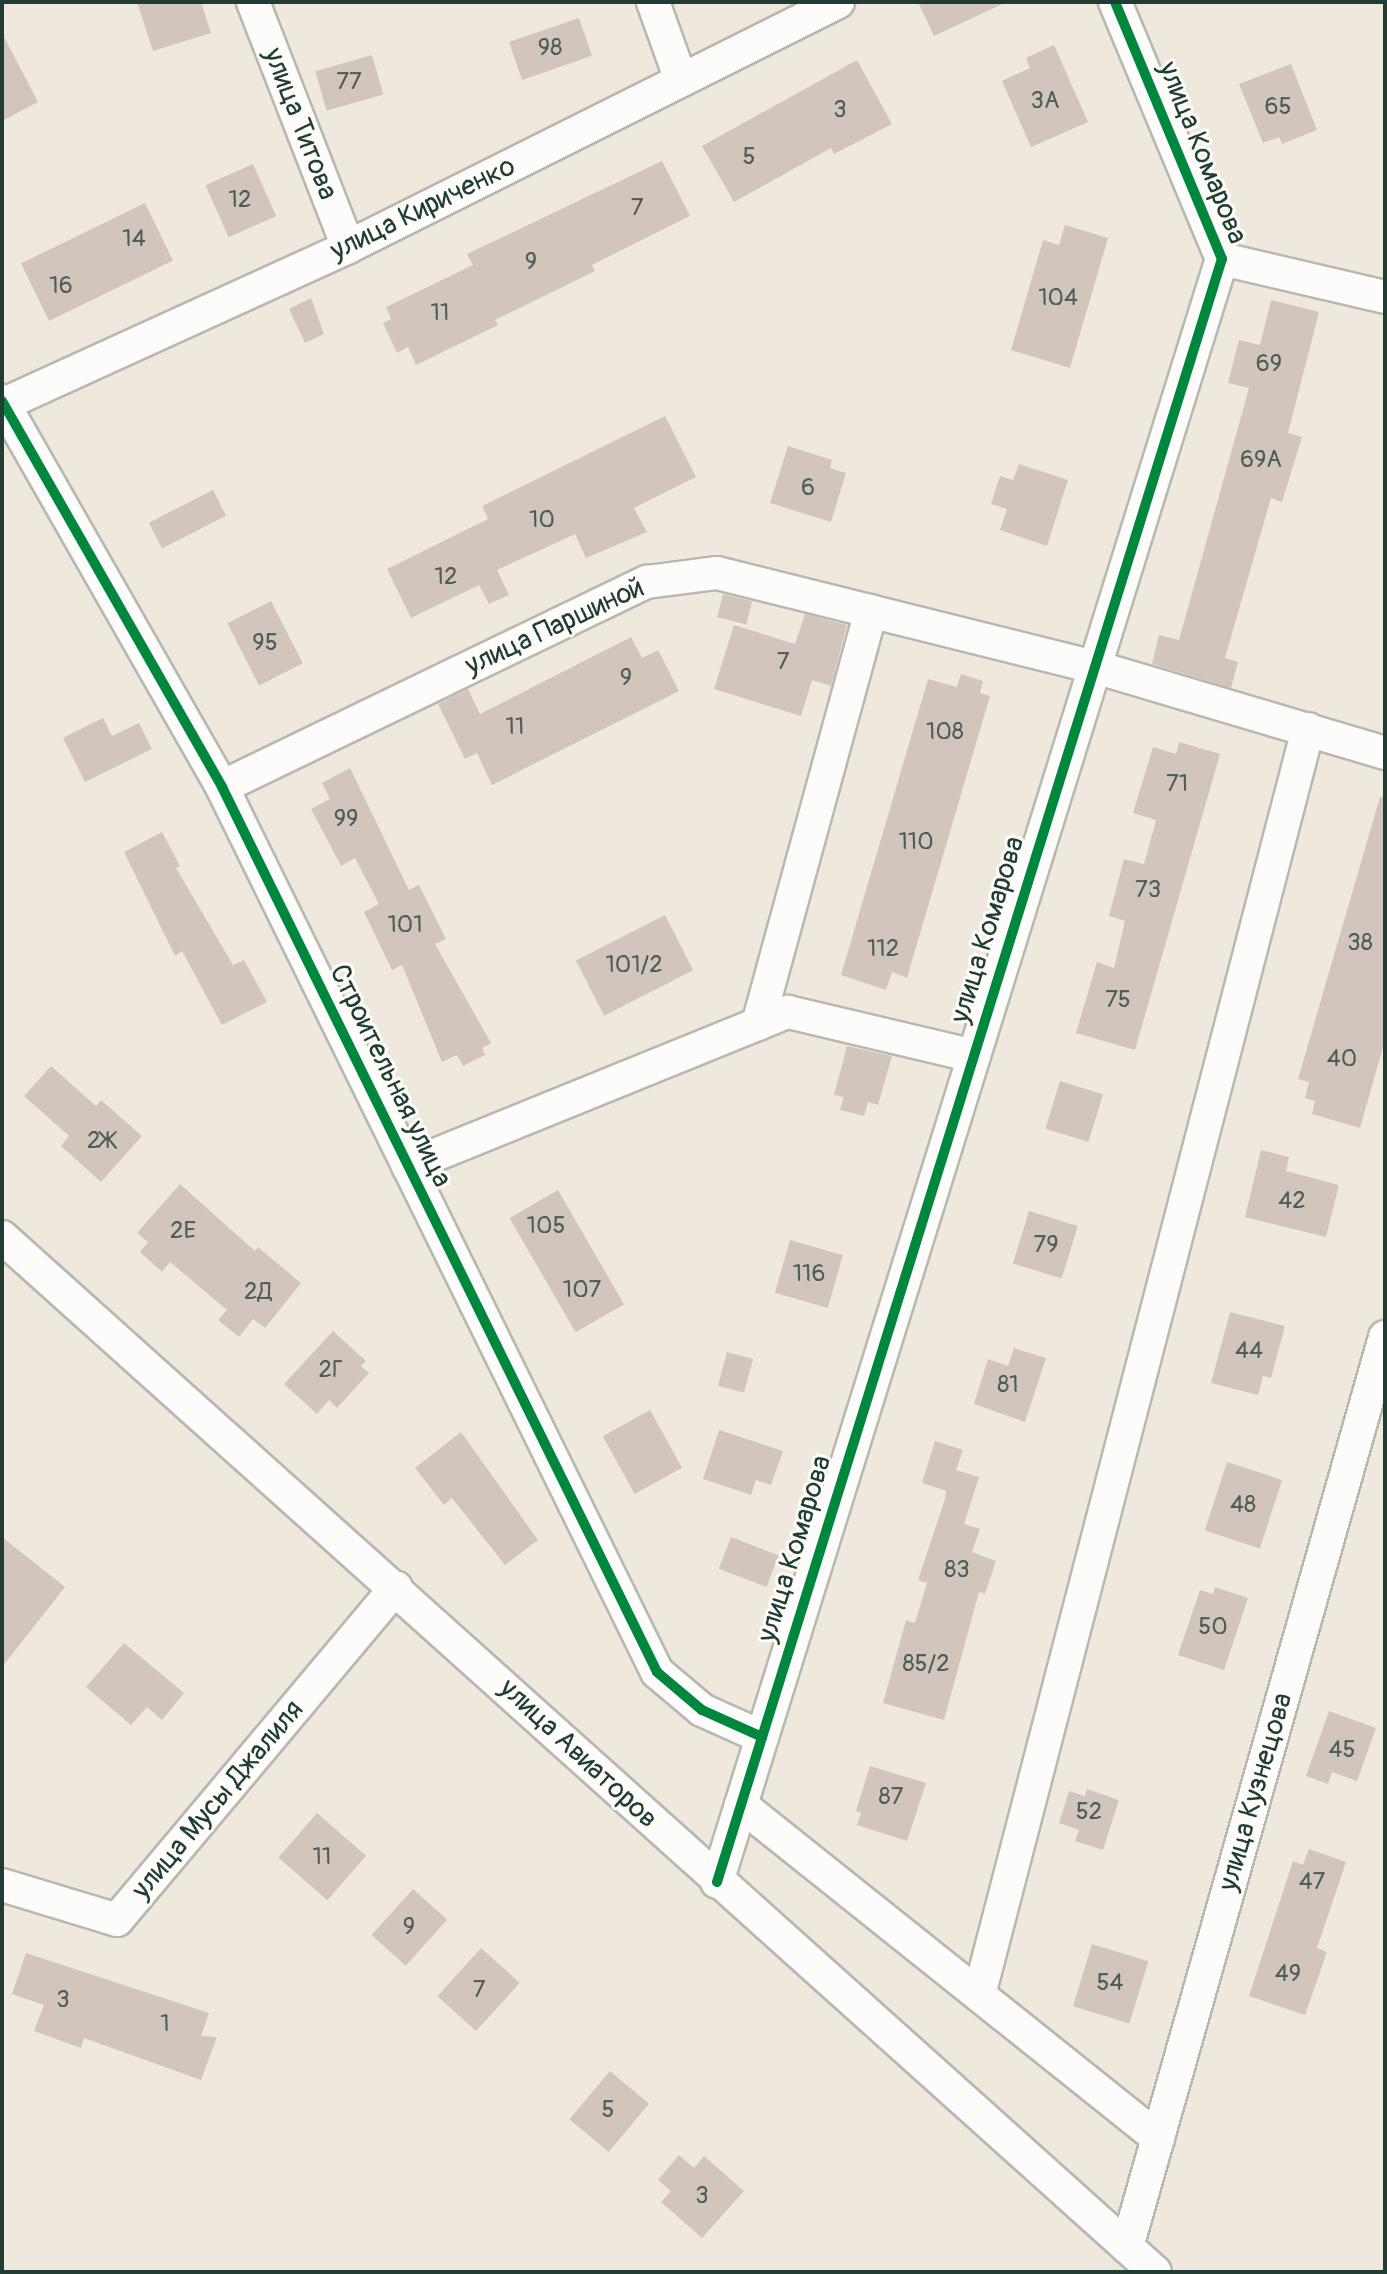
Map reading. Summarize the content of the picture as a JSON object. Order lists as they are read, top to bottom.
{
  "streets": {
    "street": [
      "улица Титова",
      "улица Комарова",
      "улица Кириченко",
      "улица Паршиной",
      "Строительная улица",
      "улица Авиаторов",
      "улица Кузнецова",
      "улица Мусы Джалиля"
    ]
  },
  "crossings": [
    ["улица Титова", "улица Кириченко"],
    ["улица Комарова", "улица Паршиной"],
    ["улица Комарова", "Строительная улица"],
    ["улица Комарова", "улица Авиаторов"],
    ["улица Кириченко", "Строительная улица"],
    ["улица Паршиной", "Строительная улица"],
    ["улица Авиаторов", "улица Кузнецова"],
    ["улица Авиаторов", "улица Мусы Джалиля"]
  ],
  "house_numbers": [
    "98",
    "77",
    "3А",
    "65",
    "3",
    "5",
    "12",
    "7",
    "14",
    "9",
    "16",
    "104",
    "11",
    "69",
    "69А",
    "6",
    "10",
    "12",
    "95",
    "7",
    "9",
    "11",
    "108",
    "71",
    "99",
    "110",
    "73",
    "101",
    "38",
    "112",
    "101/2",
    "75",
    "40",
    "2Ж",
    "42",
    "105",
    "2Е",
    "79",
    "116",
    "107",
    "2Д",
    "44",
    "2Г",
    "81",
    "48",
    "83",
    "50",
    "85/2",
    "45",
    "87",
    "52",
    "11",
    "47",
    "9",
    "49",
    "54",
    "7",
    "3",
    "1",
    "5",
    "3"
  ]
}
